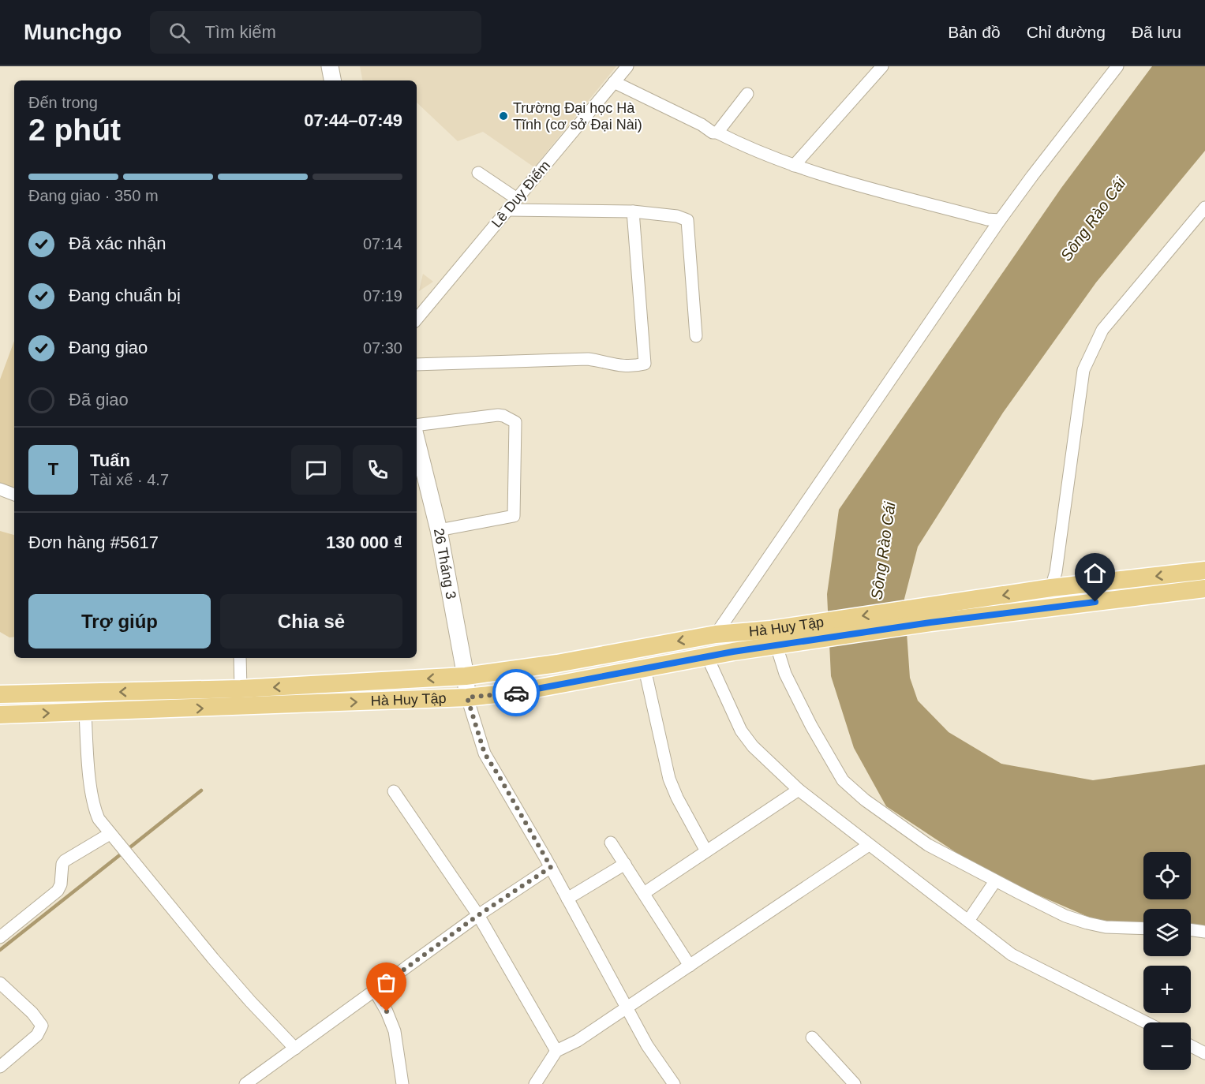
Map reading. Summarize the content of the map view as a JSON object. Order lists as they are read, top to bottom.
{
  "streets": {
    "main road": ["Hà Huy Tập"],
    "street": ["Lê Duy Điếm", "26 Tháng 3"]
  },
  "crossings": [
    ["26 Tháng 3", "Hà Huy Tập"]
  ],
  "water": ["Sông Rào Cái"],
  "places": ["Trường Đại học Hà Tĩnh (cơ sở Đại Nài)"],
  "page": {
    "header": "Munchgo",
    "search": "Tìm kiếm",
    "nav": ["Bản đồ", "Chỉ đường", "Đã lưu"],
    "heading": ["2 phút", "Đến trong", "07:44–07:49"],
    "panel": [
      "Tuấn",
      "Tài xế · 4.7",
      "Đơn hàng #5617",
      "130 000 ₫"
    ],
    "bar": "Đang giao · 350 m",
    "list": [
      ["Đã xác nhận", "07:14"],
      ["Đang chuẩn bị", "07:19"],
      ["Đang giao", "07:30"],
      "Đã giao"
    ],
    "round": "T",
    "buttons": ["Trợ giúp", "Chia sẻ"],
    "map_buttons": ["+", "−"]
  }
}
